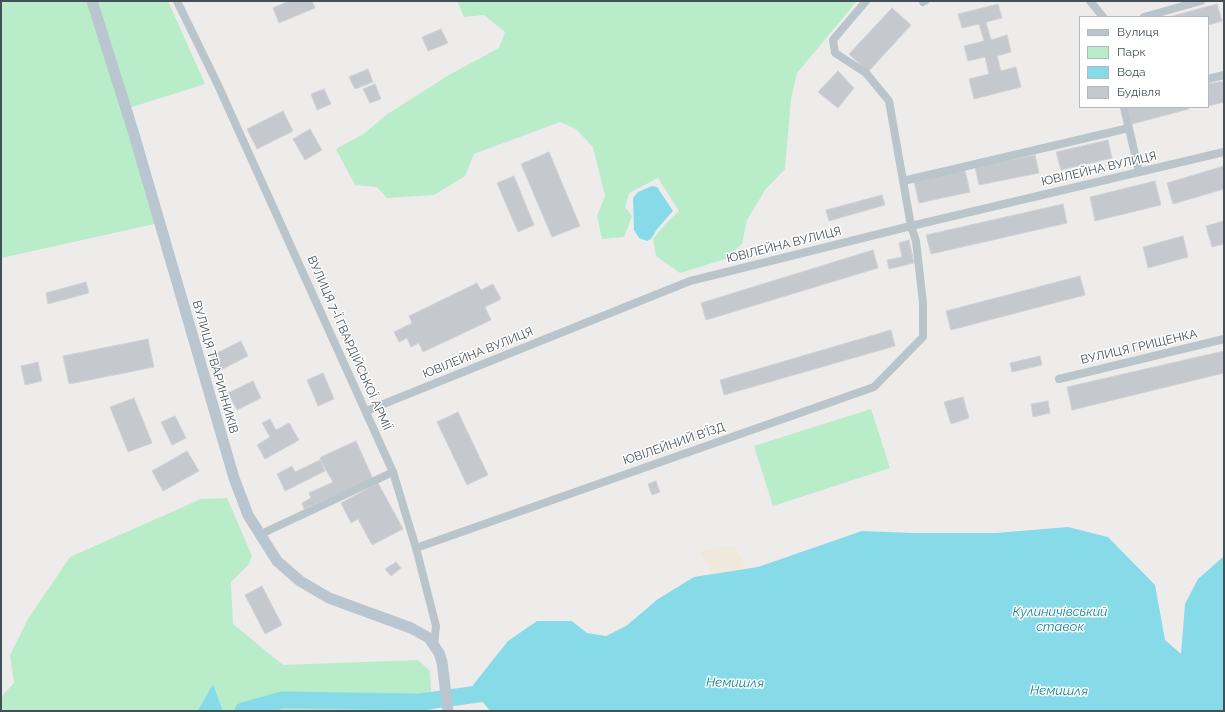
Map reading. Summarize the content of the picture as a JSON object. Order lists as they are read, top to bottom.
{
  "streets": {
    "main road": ["ВУЛИЦЯ 7-Ї ГВАРДІЙСЬКОЇ АРМІЇ", "ВУЛИЦЯ ТВАРИННИКІВ"],
    "street": ["ЮВІЛЕЙНА ВУЛИЦЯ", "ВУЛИЦЯ ГРИЩЕНКА", "ЮВІЛЕЙНИЙ В'ЇЗД"]
  },
  "crossings": [
    ["ЮВІЛЕЙНА ВУЛИЦЯ", "ВУЛИЦЯ 7-Ї ГВАРДІЙСЬКОЇ АРМІЇ"],
    ["ЮВІЛЕЙНА ВУЛИЦЯ", "ЮВІЛЕЙНИЙ В'ЇЗД"],
    ["ВУЛИЦЯ 7-Ї ГВАРДІЙСЬКОЇ АРМІЇ", "ВУЛИЦЯ ТВАРИННИКІВ"],
    ["ВУЛИЦЯ 7-Ї ГВАРДІЙСЬКОЇ АРМІЇ", "ЮВІЛЕЙНИЙ В'ЇЗД"]
  ],
  "water": ["Кулиничівський ставок", "Немишля"],
  "legend": [
    "Вулиця",
    "Парк",
    "Вода",
    "Будівля"
  ]
}
